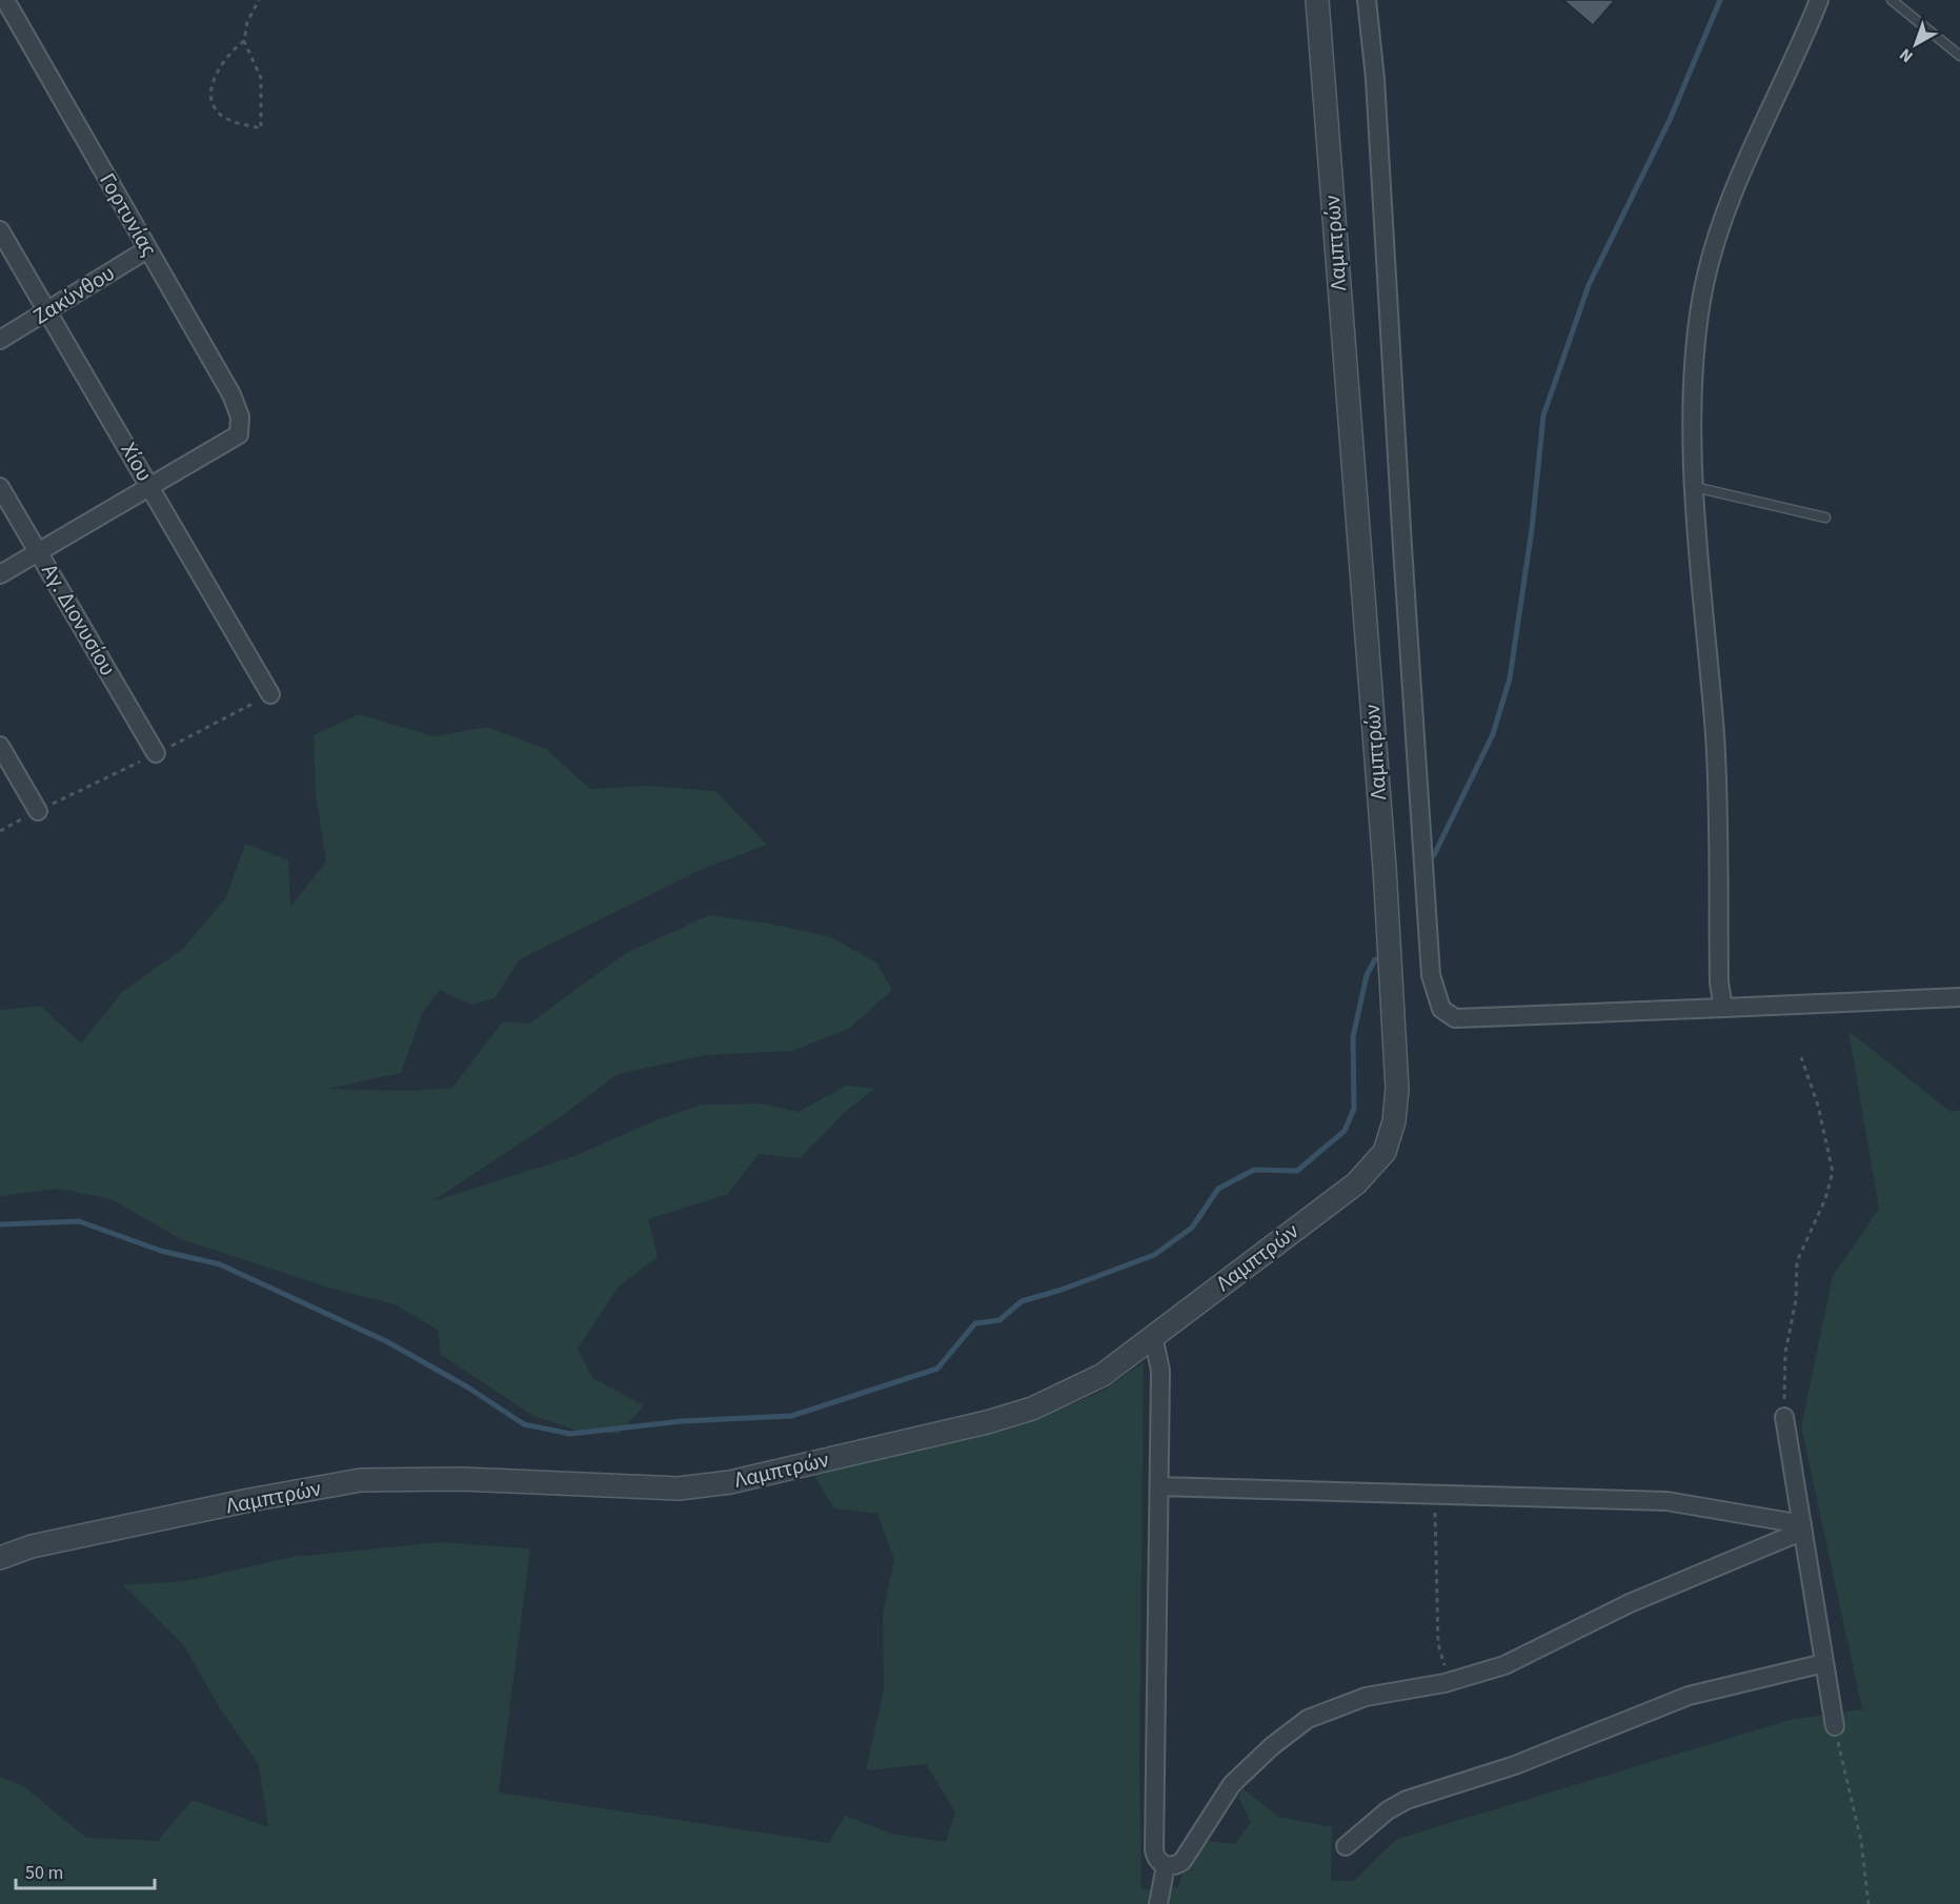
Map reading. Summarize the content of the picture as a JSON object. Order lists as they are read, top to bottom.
{
  "streets": {
    "street": [
      "Γορτυνίας",
      "Λαμπτρών",
      "Ζακύνθου",
      "Χίου",
      "Αγ. Διονυσίου"
    ]
  },
  "crossings": [
    ["Γορτυνίας", "Ζακύνθου"],
    ["Γορτυνίας", "Χίου"],
    ["Ζακύνθου", "Χίου"]
  ],
  "scale_bar": "50 m",
  "north": "bottom left"
}
